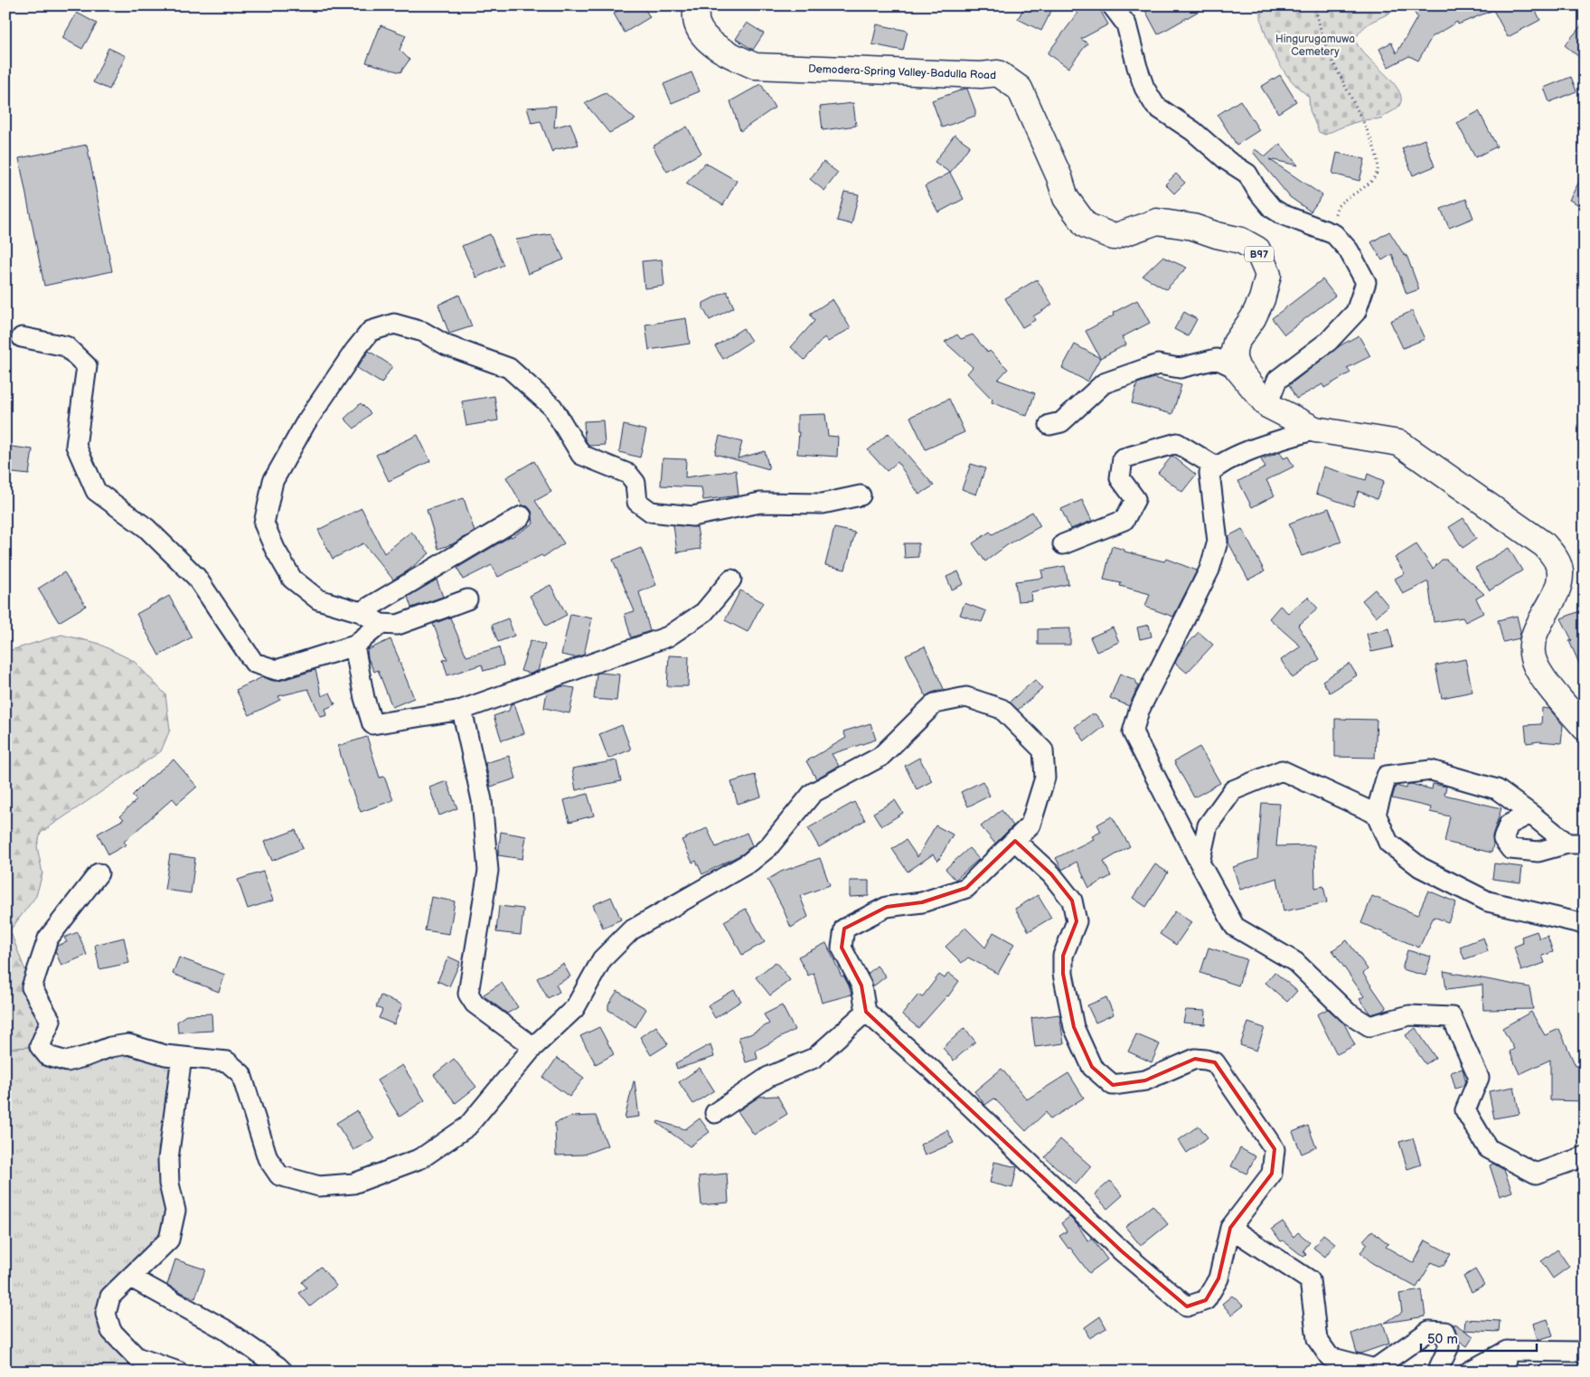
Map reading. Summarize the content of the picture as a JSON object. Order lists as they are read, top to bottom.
{
  "streets": {
    "main road": ["Demodera-Spring Valley-Badulla Road", "B97"]
  },
  "parks": ["Hingurugamuwa Cemetery"],
  "scale_bar": "50 m"
}
